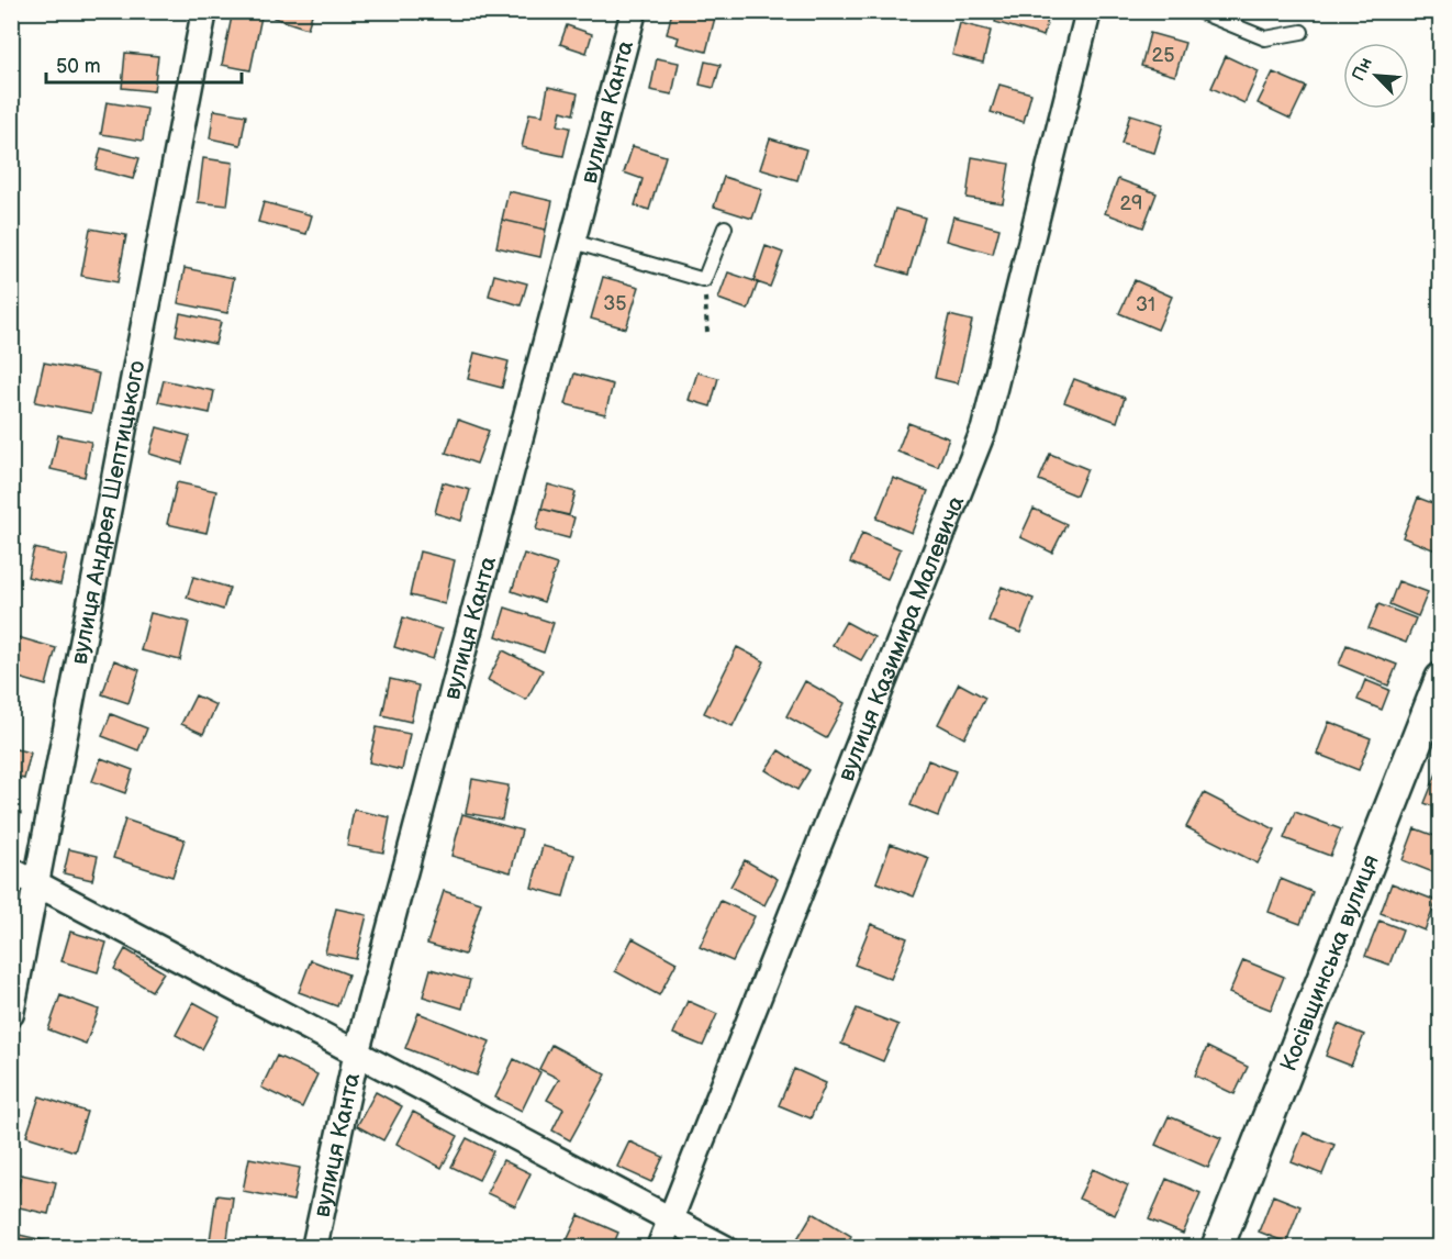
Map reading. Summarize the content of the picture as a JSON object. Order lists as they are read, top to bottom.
{
  "streets": {
    "street": [
      "вулиця Канта",
      "вулиця Андрея Шептицького",
      "вулиця Казимира Малевича",
      "Косівщинська вулиця"
    ]
  },
  "house_numbers": [
    "25",
    "29",
    "35",
    "31"
  ],
  "scale_bar": "50 m",
  "north": "top left"
}
